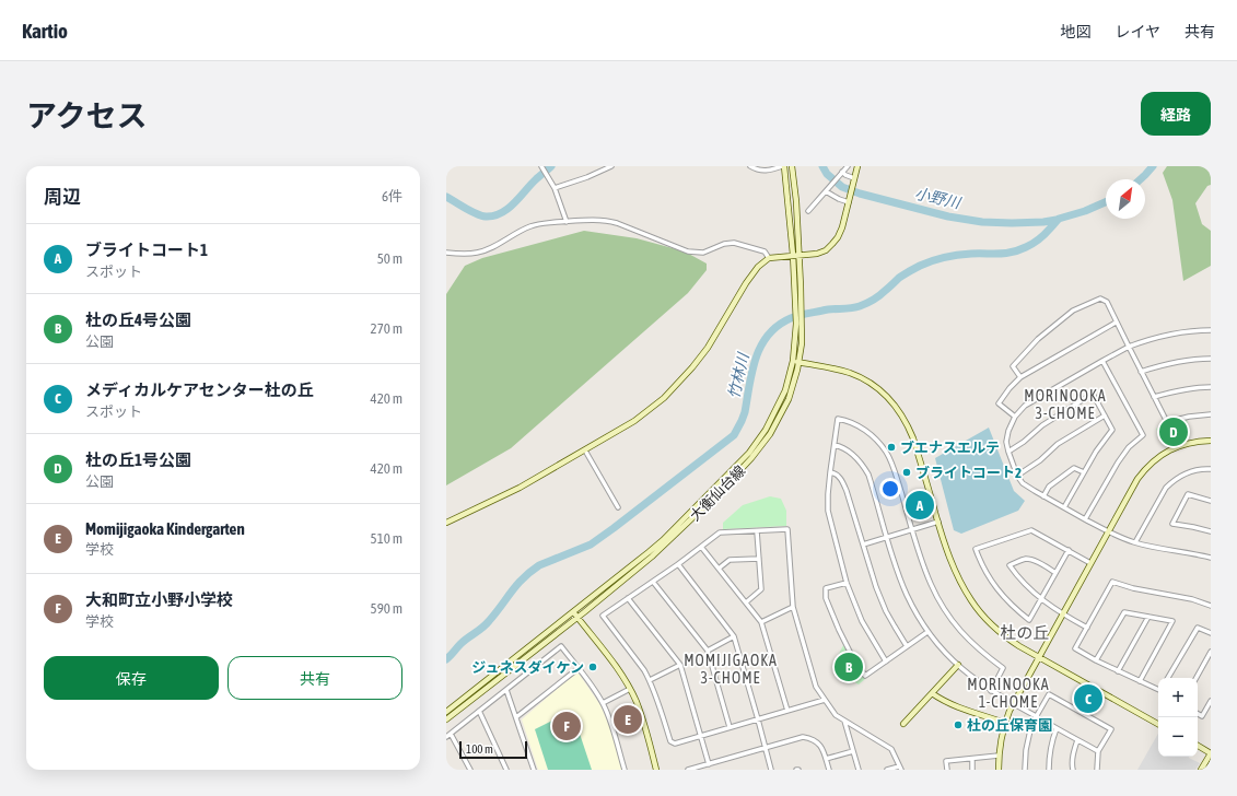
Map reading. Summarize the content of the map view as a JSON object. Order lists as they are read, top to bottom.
{
  "streets": {
    "street": ["大衡仙台線"]
  },
  "districts": [
    "MORINOOKA 3-CHOME",
    "杜の丘",
    "MOMIJIGAOKA 3-CHOME",
    "MORINOOKA 1-CHOME"
  ],
  "water": ["小野川", "竹林川"],
  "places": [
    "ブエナスエルテ",
    "ブライトコート2",
    "ジュネスダイケン",
    "杜の丘保育園"
  ],
  "scale_bar": "100 m",
  "north": "top right",
  "page": {
    "header": "Kartio",
    "nav": ["地図", "レイヤ", "共有"],
    "title": "アクセス",
    "buttons": [
      "経路",
      ["保存", "共有"]
    ],
    "heading": ["周辺", "6件"],
    "list": [
      {
        "mark": "A",
        "name": "ブライトコート1",
        "note": "スポット",
        "value": "50 m"
      },
      {
        "mark": "B",
        "name": "杜の丘4号公園",
        "note": "公園",
        "value": "270 m"
      },
      {
        "mark": "C",
        "name": "メディカルケアセンター杜の丘",
        "note": "スポット",
        "value": "420 m"
      },
      {
        "mark": "D",
        "name": "杜の丘1号公園",
        "note": "公園",
        "value": "420 m"
      },
      {
        "mark": "E",
        "name": "Momijigaoka Kindergarten",
        "note": "学校",
        "value": "510 m"
      },
      {
        "mark": "F",
        "name": "大和町立小野小学校",
        "note": "学校",
        "value": "590 m"
      }
    ],
    "pins": [
      "D",
      "A",
      "B",
      "C",
      "E",
      "F"
    ],
    "map_buttons": ["+", "−"],
    "scale": "100 m"
  }
}
